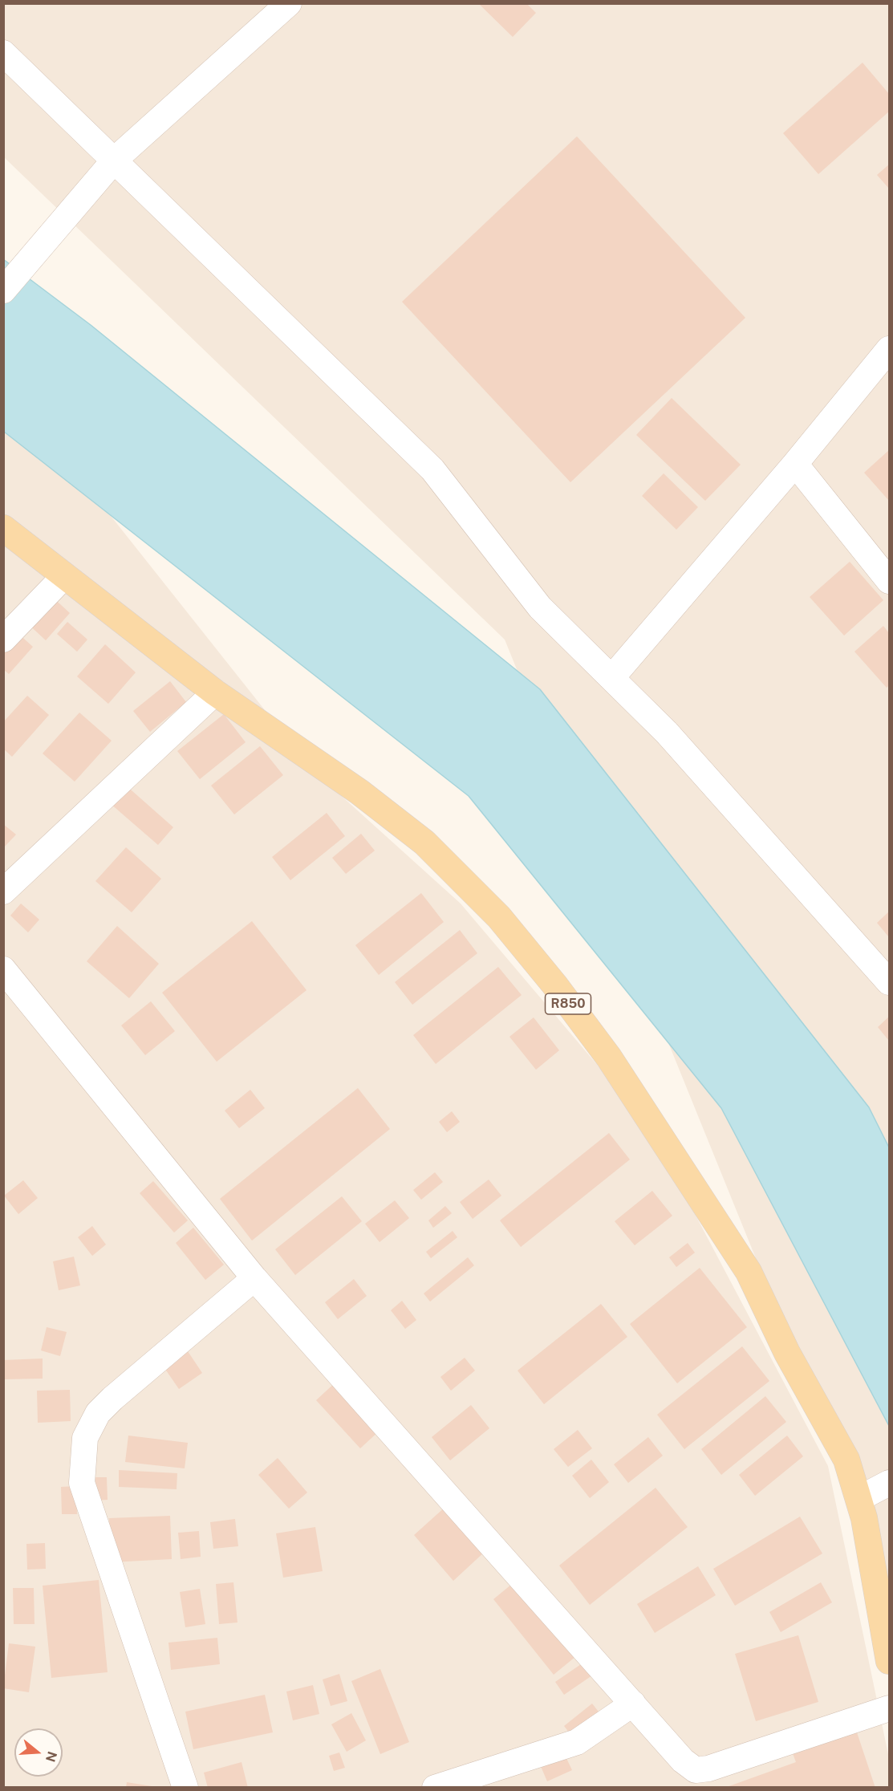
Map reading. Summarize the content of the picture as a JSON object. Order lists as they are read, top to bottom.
{
  "streets": {
    "main road": ["R850"]
  },
  "north": "right"
}
